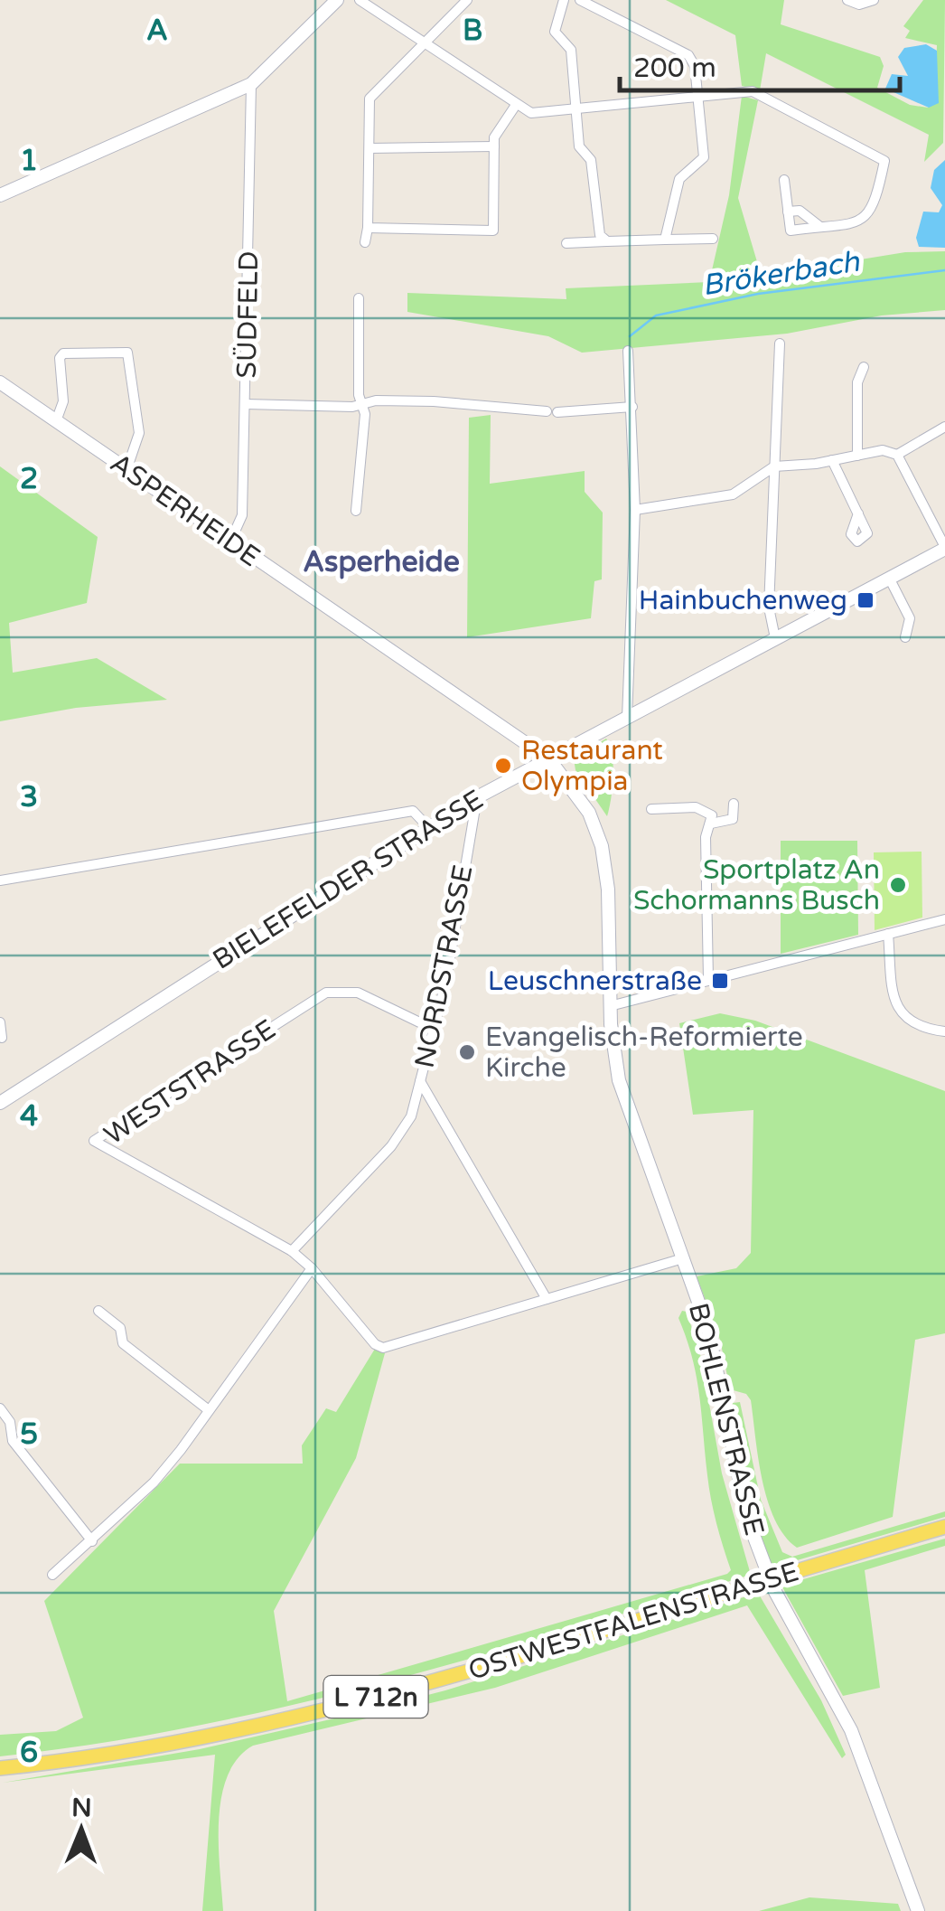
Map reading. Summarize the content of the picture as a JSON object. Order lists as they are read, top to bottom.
{
  "streets": {
    "main road": ["OSTWESTFALENSTRASSE", "L 712n"],
    "street": [
      "SÜDFELD",
      "ASPERHEIDE",
      "BIELEFELDER STRASSE",
      "NORDSTRASSE",
      "WESTSTRASSE",
      "BOHLENSTRASSE"
    ]
  },
  "crossings": [
    ["SÜDFELD", "ASPERHEIDE"],
    ["ASPERHEIDE", "BIELEFELDER STRASSE"],
    ["ASPERHEIDE", "BOHLENSTRASSE"],
    ["BIELEFELDER STRASSE", "NORDSTRASSE"],
    ["BIELEFELDER STRASSE", "BOHLENSTRASSE"],
    ["NORDSTRASSE", "WESTSTRASSE"]
  ],
  "districts": ["Asperheide"],
  "water": ["Brökerbach"],
  "places": {
    "transit": ["Hainbuchenweg", "Leuschnerstraße"],
    "other": ["Restaurant Olympia", "Sportplatz An Schormanns Busch", "Evangelisch-Reformierte Kirche"]
  },
  "scale_bar": "200 m",
  "north": "top",
  "grid": {
    "columns": ["A", "B"],
    "rows": [
      "1",
      "2",
      "3",
      "4",
      "5",
      "6"
    ]
  }
}
